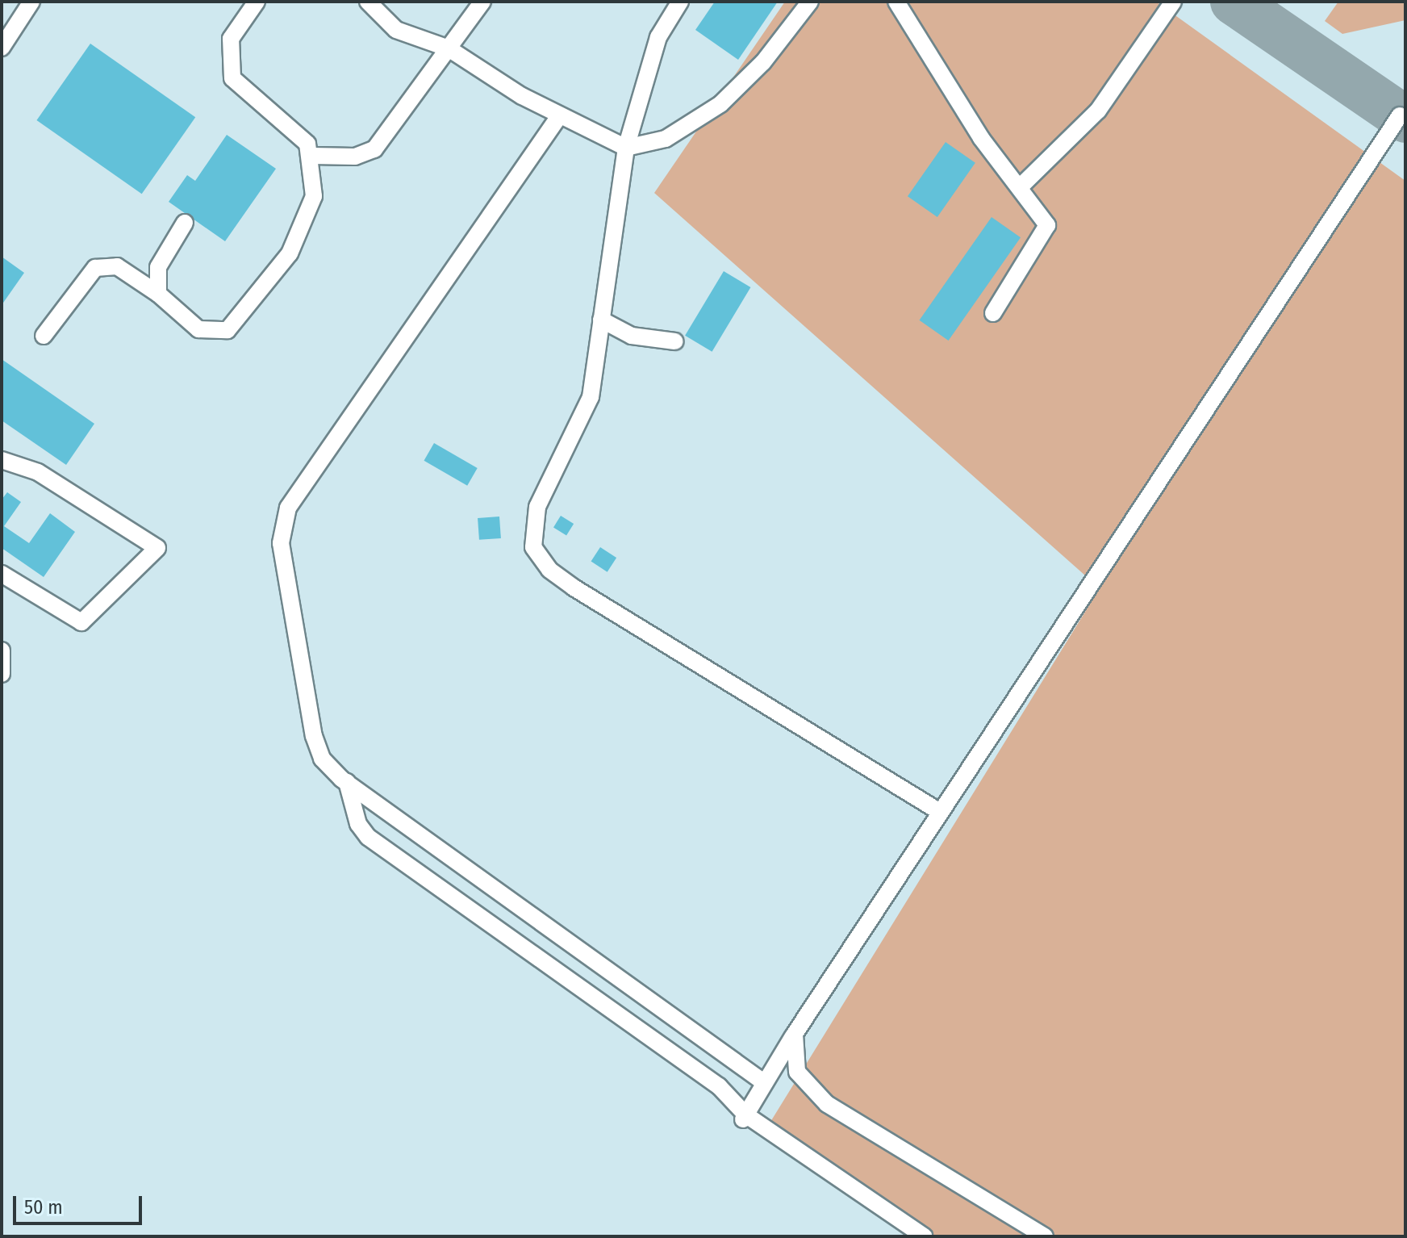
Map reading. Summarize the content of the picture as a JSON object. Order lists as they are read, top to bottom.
{
  "scale_bar": "50 m"
}
